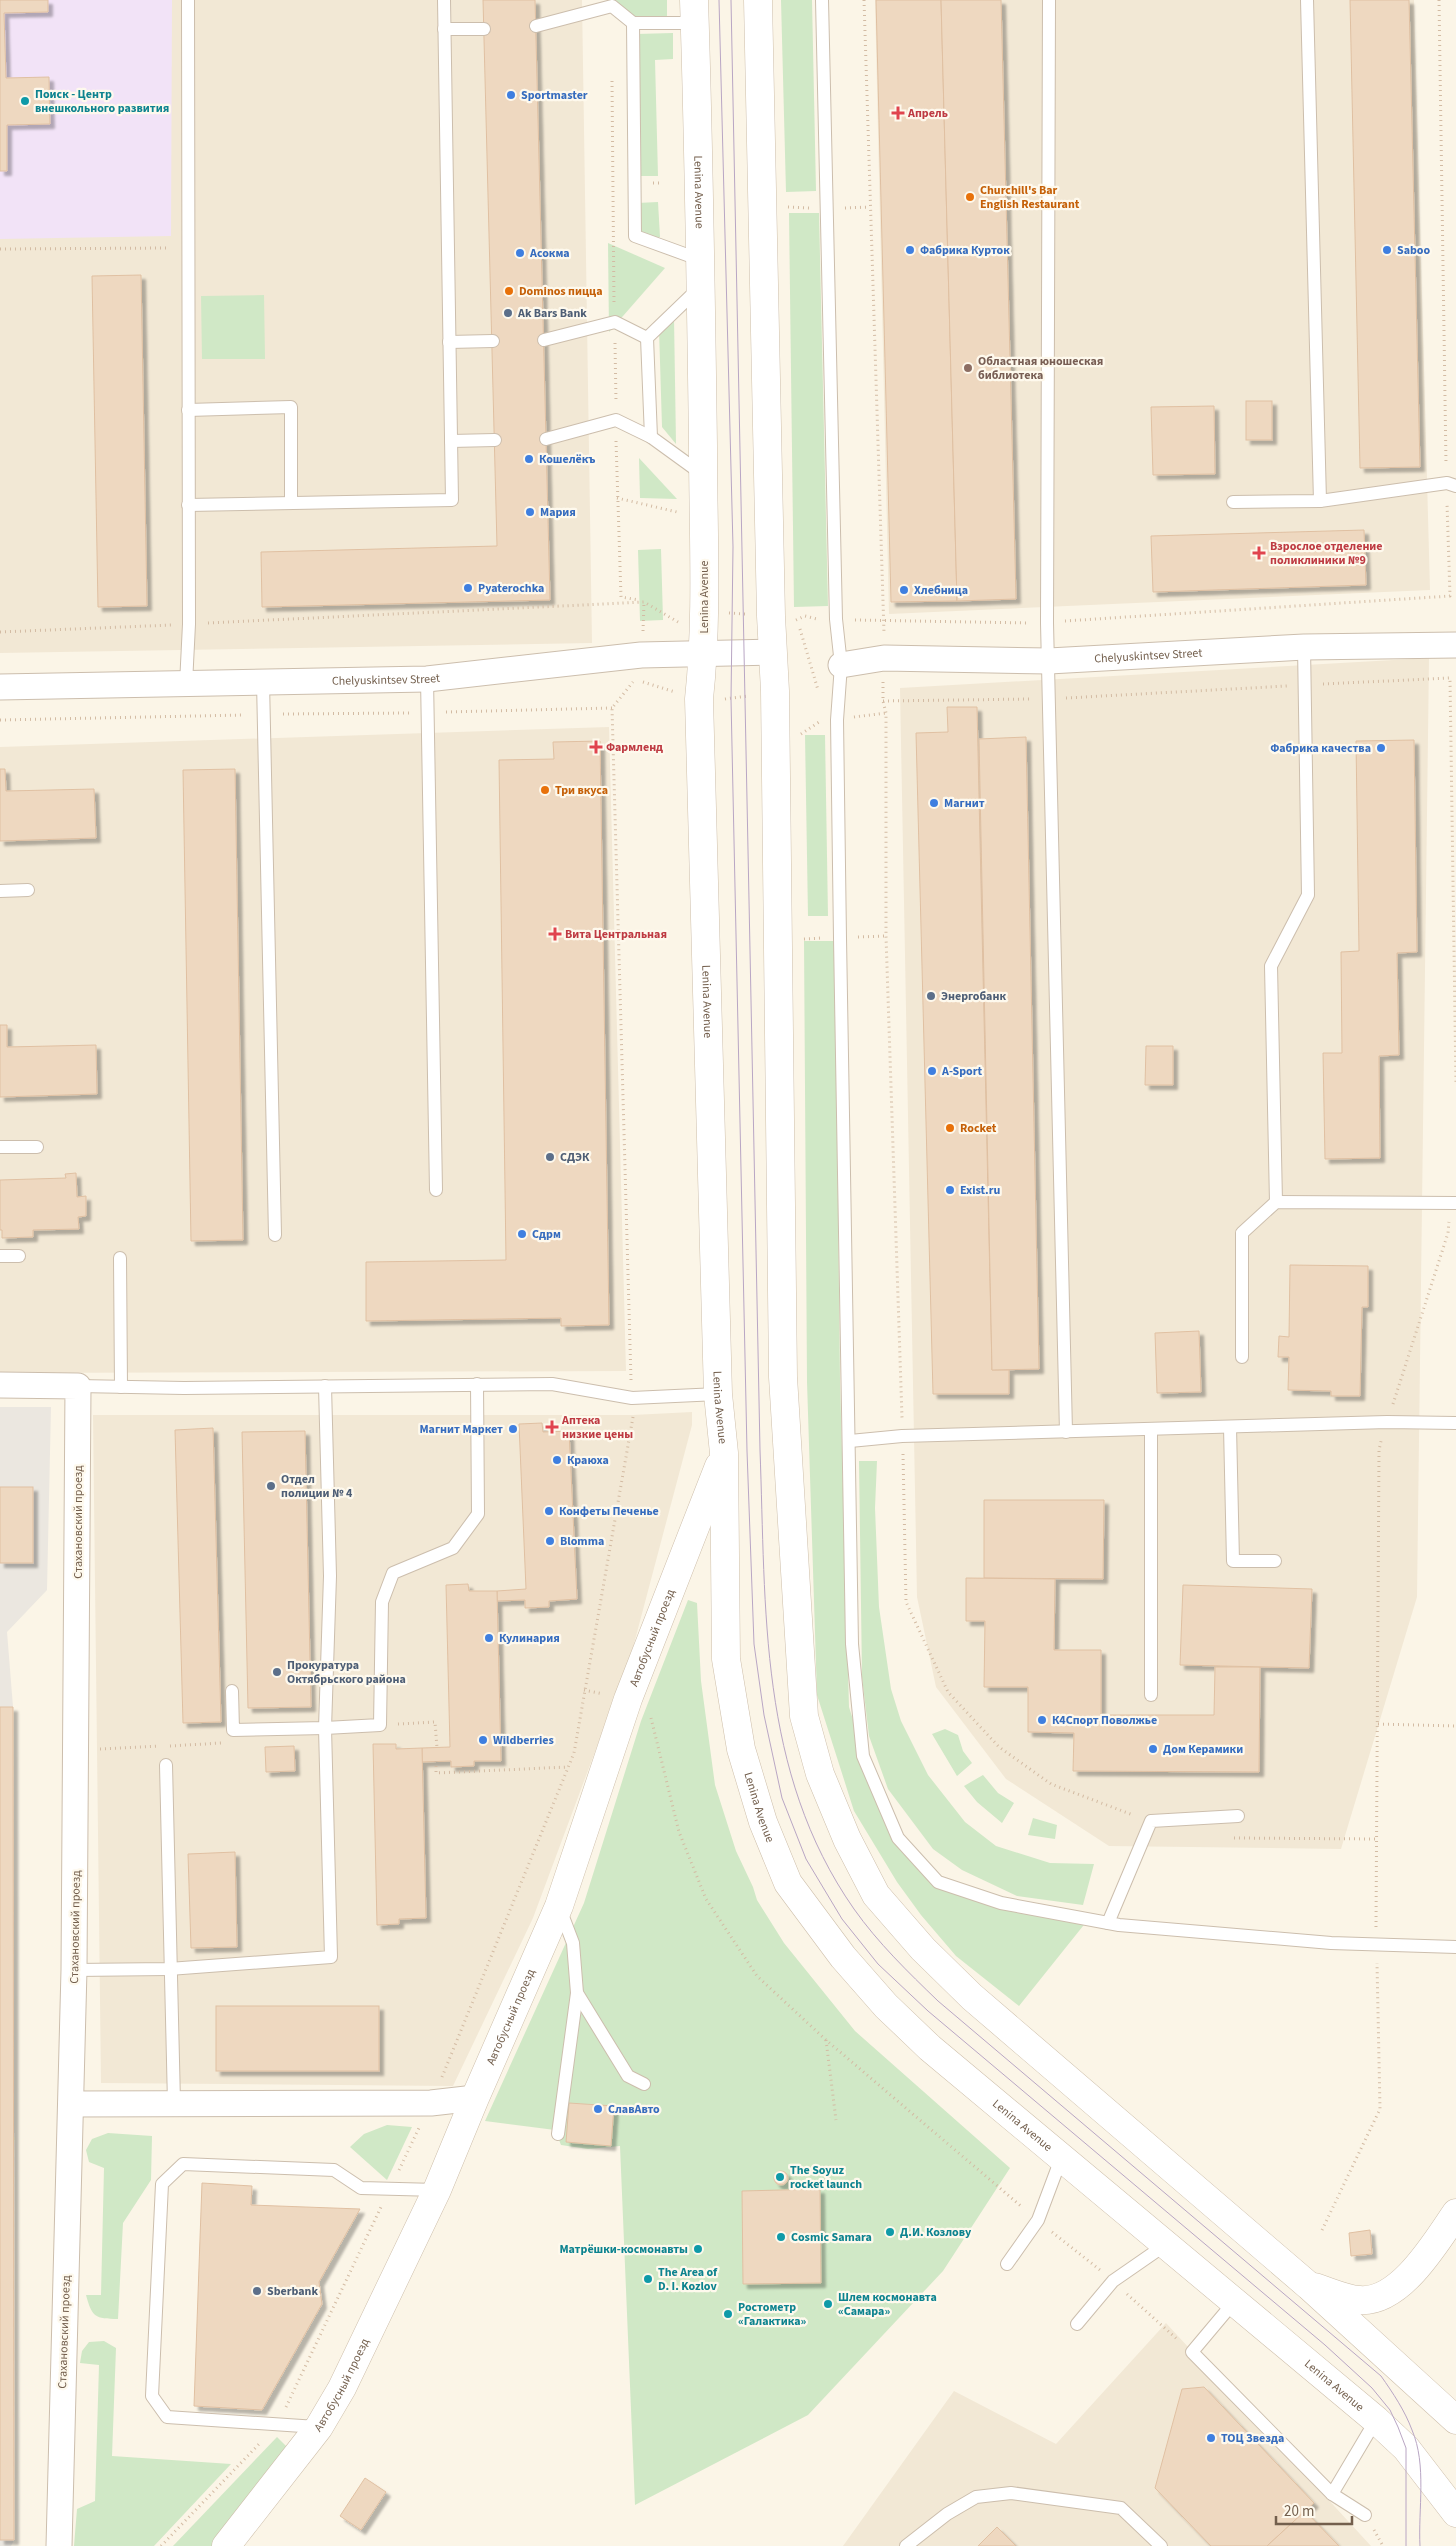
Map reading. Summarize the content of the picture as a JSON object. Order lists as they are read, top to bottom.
{
  "streets": {
    "main road": ["Lenina Avenue", "Автобусный проезд"],
    "street": ["Chelyuskintsev Street", "Стахановский проезд"]
  },
  "crossings": [
    ["Lenina Avenue", "Chelyuskintsev Street"],
    ["Lenina Avenue", "Автобусный проезд"]
  ],
  "places": {
    "other": [
      "Sportmaster",
      "Поиск - Центр внешкольного развития",
      "Churchill's Bar English Restaurant",
      "Фабрика Курток",
      "Saboo",
      "Асокма",
      "Dominos пицца",
      "Ak Bars Bank",
      "Областная юношеская библиотека",
      "Кошелёкъ",
      "Мария",
      "Pyaterochka",
      "Хлебница",
      "Фабрика качества",
      "Три вкуса",
      "Магнит",
      "Энергобанк",
      "A-Sport",
      "Rocket",
      "СДЭК",
      "Exist.ru",
      "Сдрм",
      "Магнит Маркет",
      "Краюха",
      "Отдел полиции № 4",
      "Конфеты Печенье",
      "Blomma",
      "Кулинария",
      "Прокуратура Октябрьского района",
      "К4Спорт Поволжье",
      "Wildberries",
      "Дом Керамики",
      "СлавАвто",
      "The Soyuz rocket launch",
      "Д.И. Козлову",
      "Cosmic Samara",
      "Матрёшки-космонавты",
      "The Area of D. I. Kozlov",
      "Sberbank",
      "Шлем космонавта «Самара»",
      "Ростометр «Галактика»",
      "ТОЦ Звезда"
    ],
    "health": [
      "Апрель",
      "Взрослое отделение поликлиники №9",
      "Фармленд",
      "Вита Центральная",
      "Аптека низкие цены"
    ]
  },
  "scale_bar": "20 m"
}
